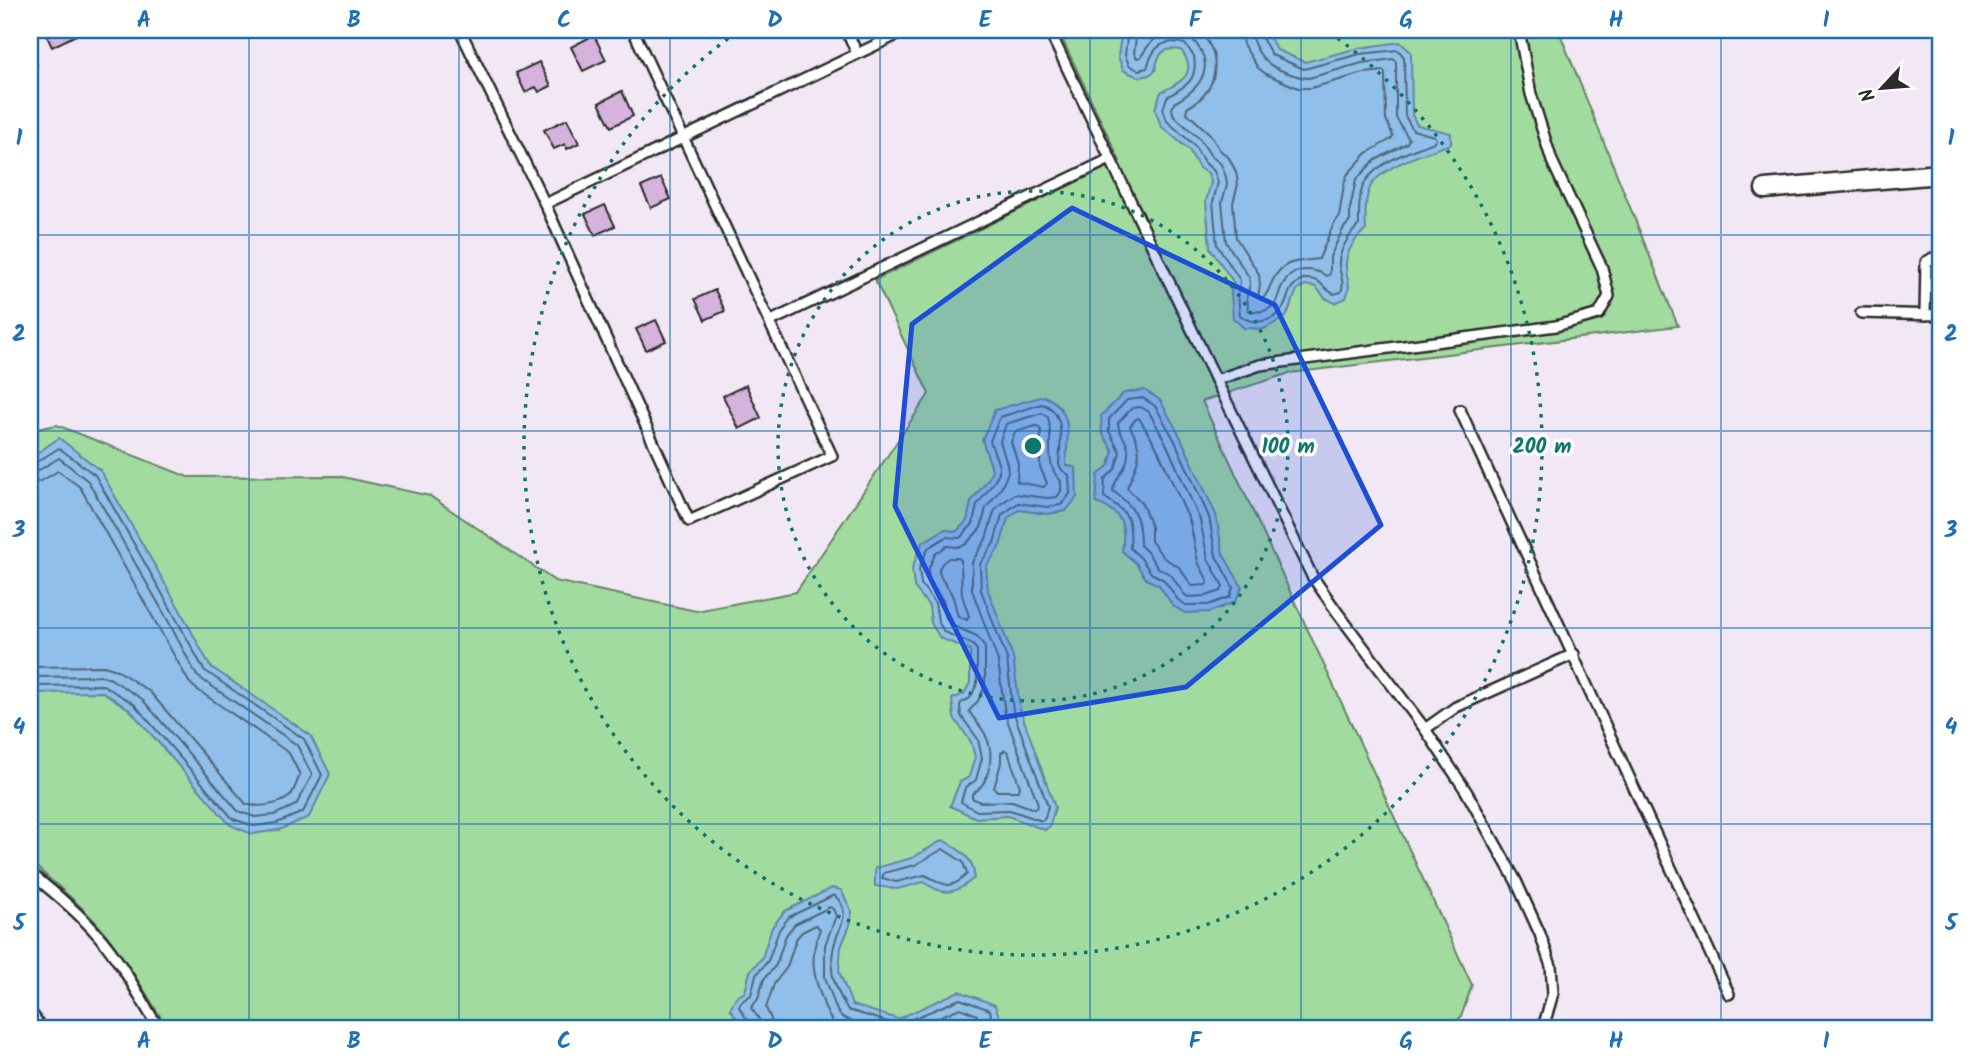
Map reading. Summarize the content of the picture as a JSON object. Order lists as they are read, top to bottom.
{
  "north": "bottom left",
  "grid": {
    "columns": [
      "A",
      "B",
      "C",
      "D",
      "E",
      "F",
      "G",
      "H",
      "I"
    ],
    "rows": [
      "1",
      "2",
      "3",
      "4",
      "5"
    ]
  },
  "rings": ["100 m", "200 m"]
}
